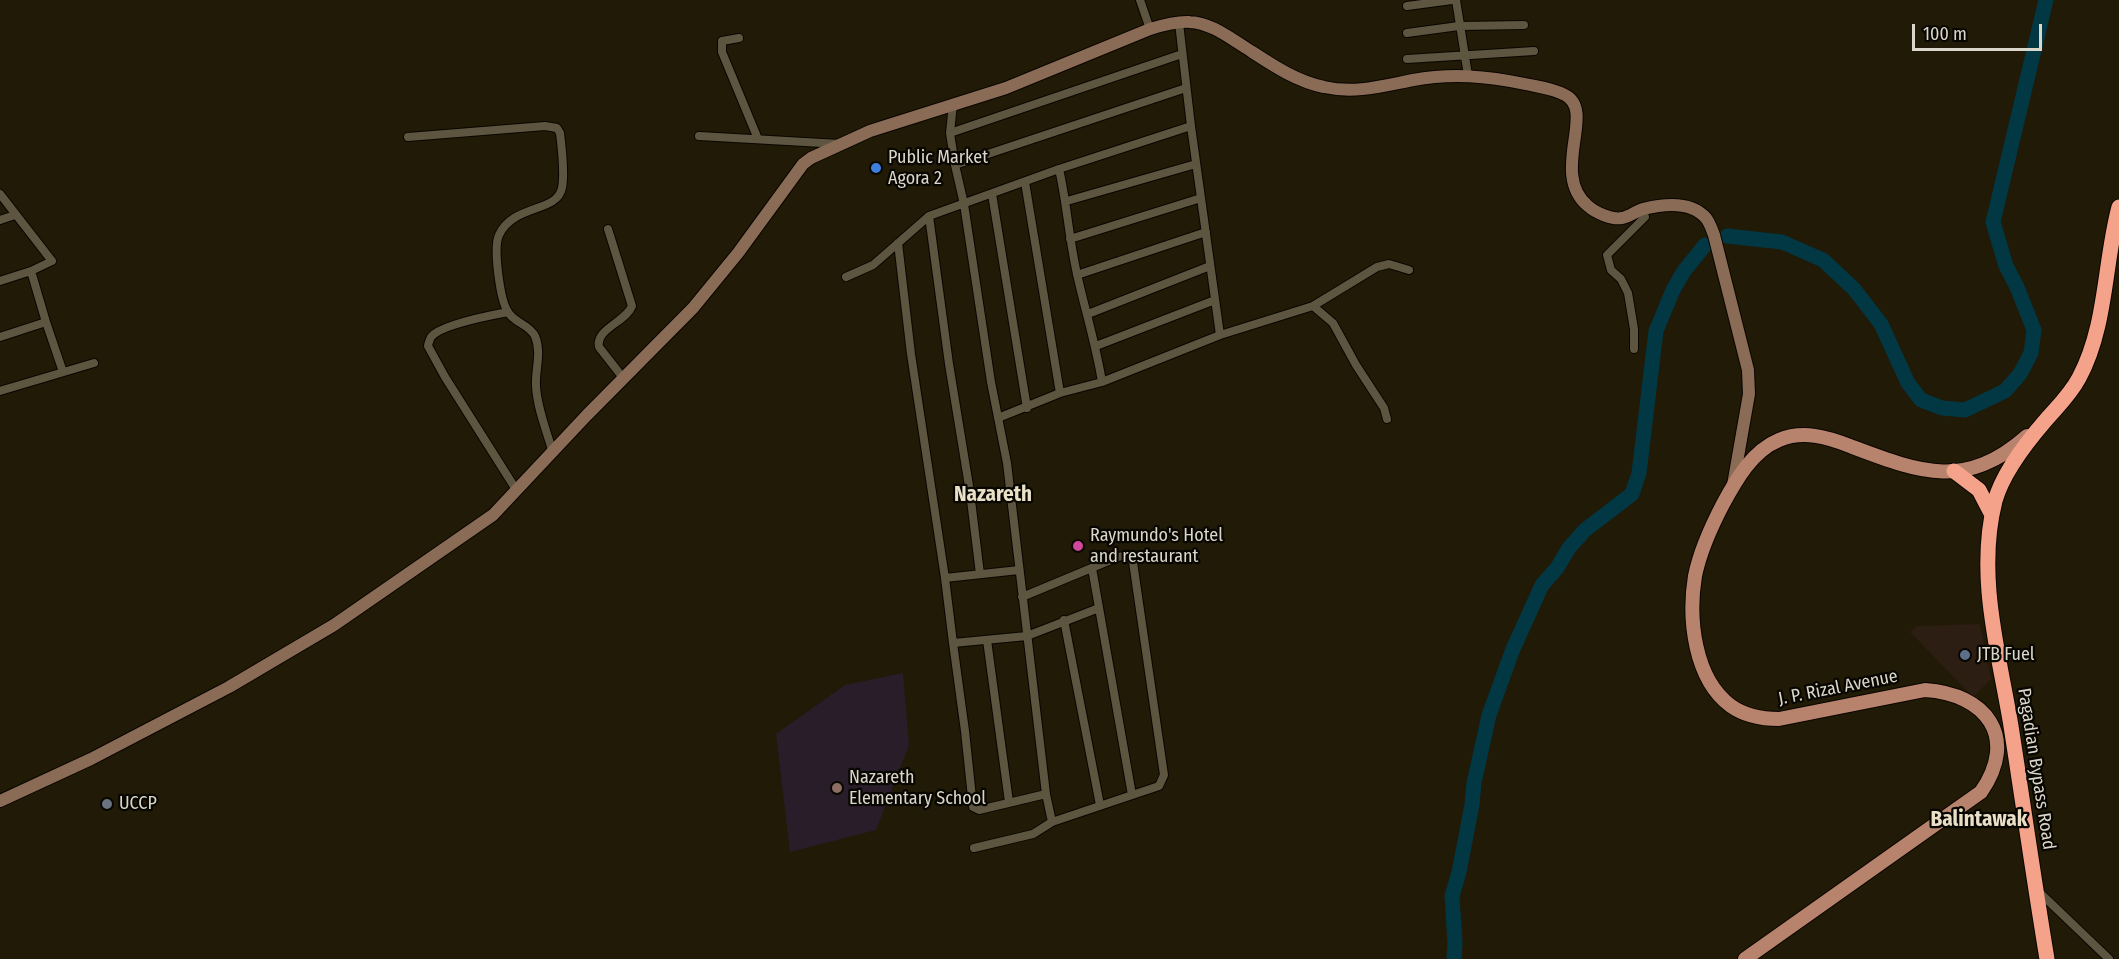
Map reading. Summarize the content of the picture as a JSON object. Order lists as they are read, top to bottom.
{
  "streets": {
    "highway": ["Pagadian Bypass Road"],
    "main road": ["J. P. Rizal Avenue"]
  },
  "crossings": [
    ["J. P. Rizal Avenue", "Pagadian Bypass Road"]
  ],
  "districts": ["Nazareth", "Balintawak"],
  "places": [
    "Public Market Agora 2",
    "Raymundo's Hotel and restaurant",
    "JTB Fuel",
    "Nazareth Elementary School",
    "UCCP"
  ],
  "scale_bar": "100 m"
}
